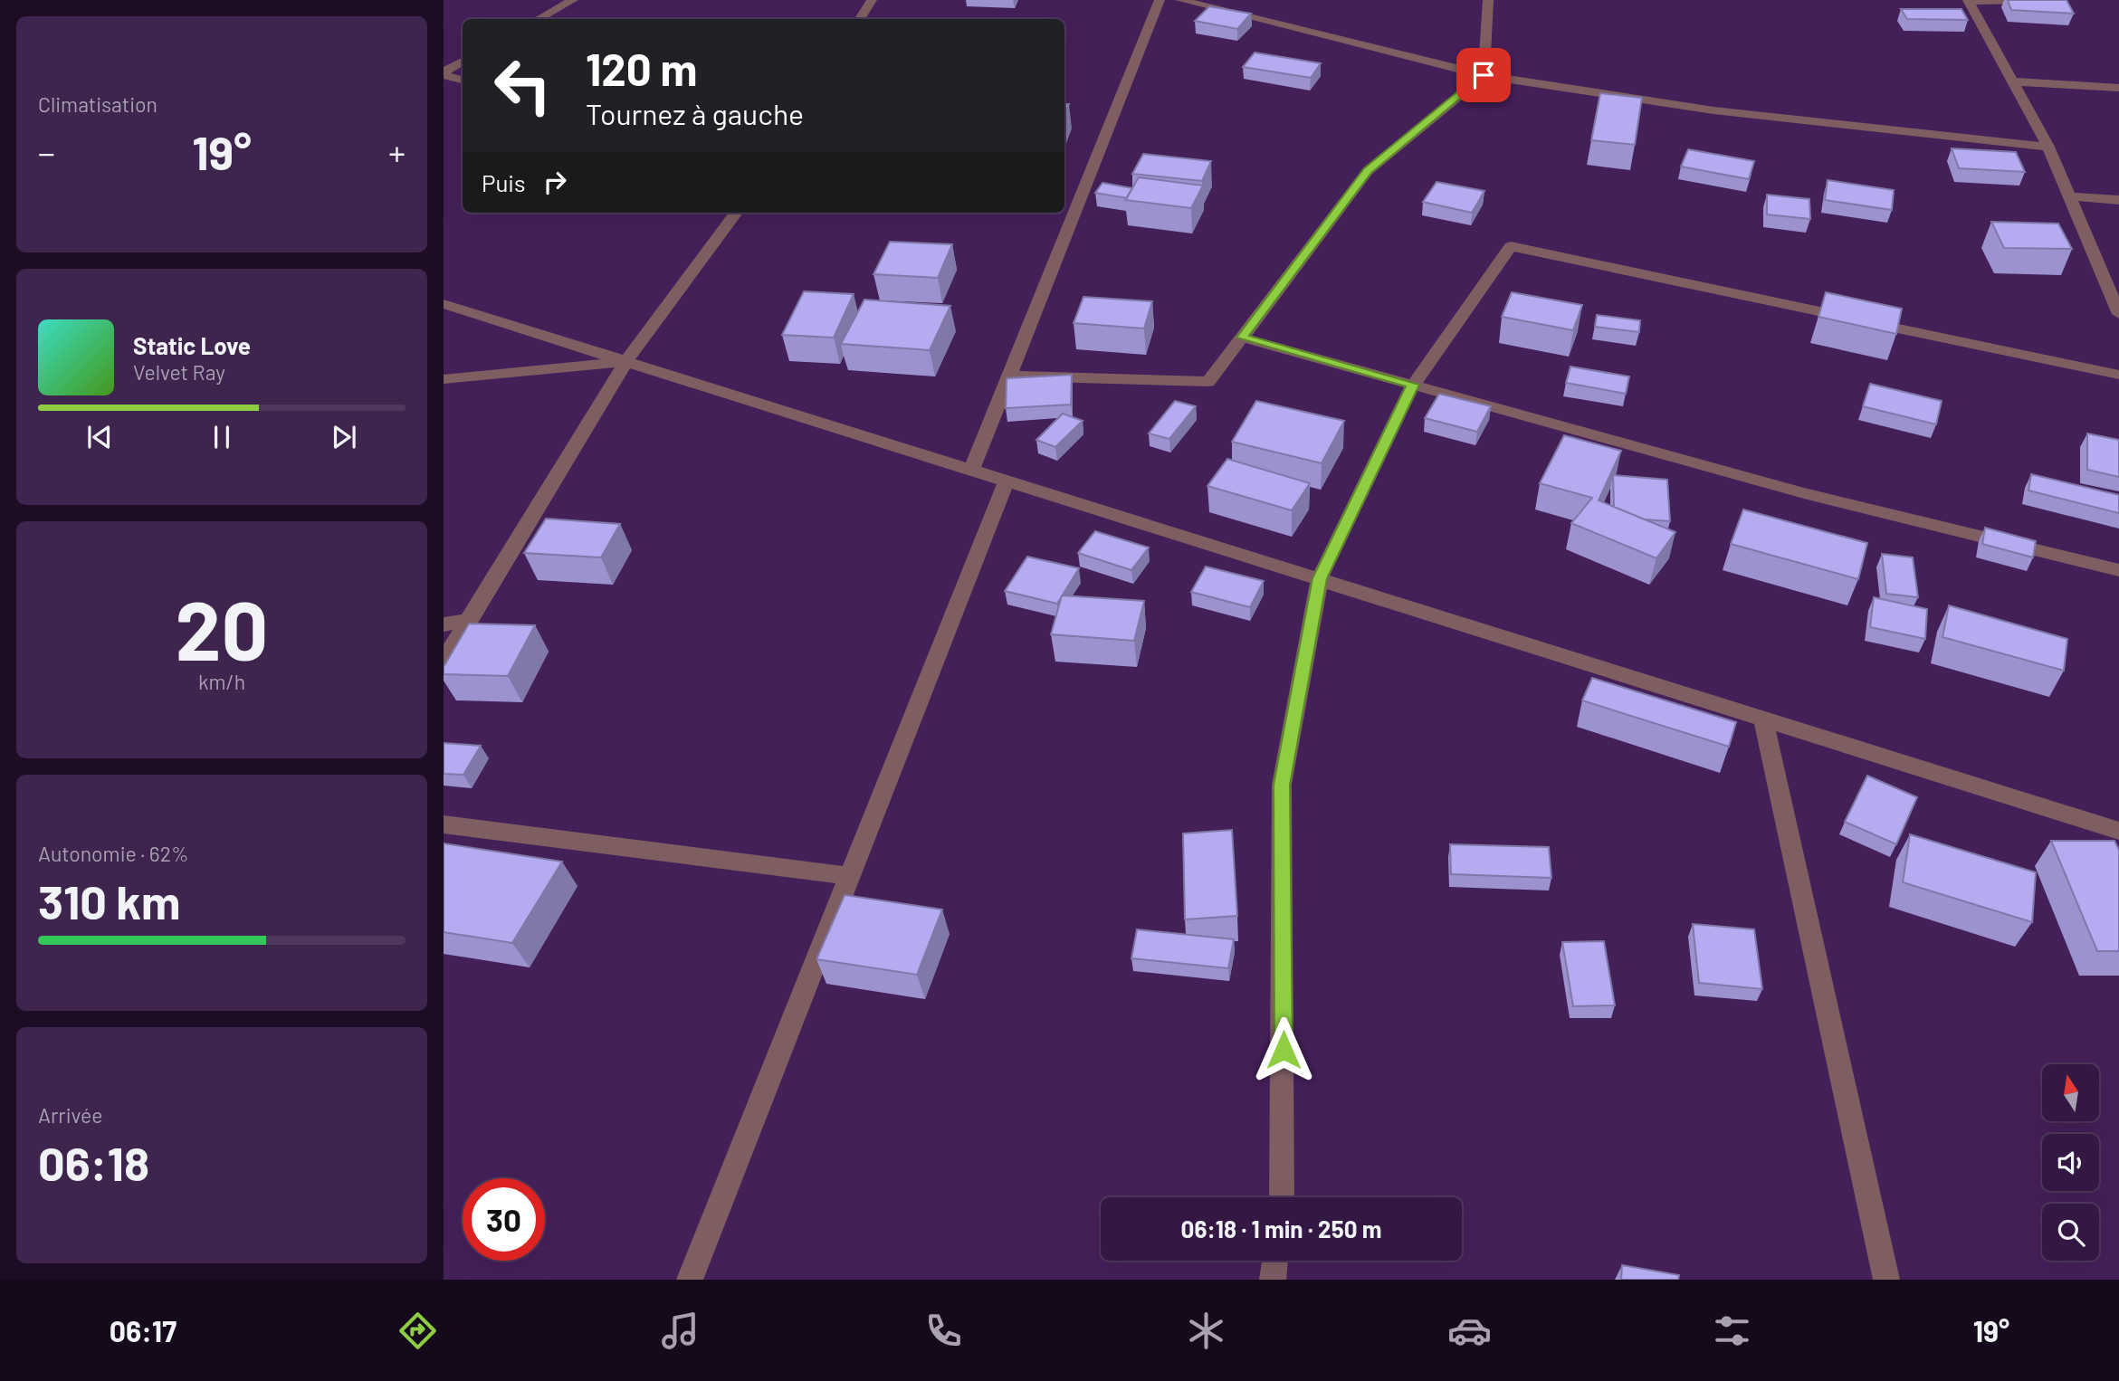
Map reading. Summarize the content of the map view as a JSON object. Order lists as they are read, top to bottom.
{
  "north": "top",
  "page": {
    "tile": [
      "Climatisation",
      ["20", "km/h"],
      ["Autonomie · 62%", "310 km"],
      ["Arrivée", "06:18"]
    ],
    "turn": ["120 m", "Tournez à gauche"],
    "heat": ["−", "19°", "+"],
    "then": "Puis",
    "song": ["Static Love", "Velvet Ray"],
    "limit": "30",
    "trip": "06:18 · 1 min · 250 m",
    "tabs": ["06:17", "19°"]
  }
}
